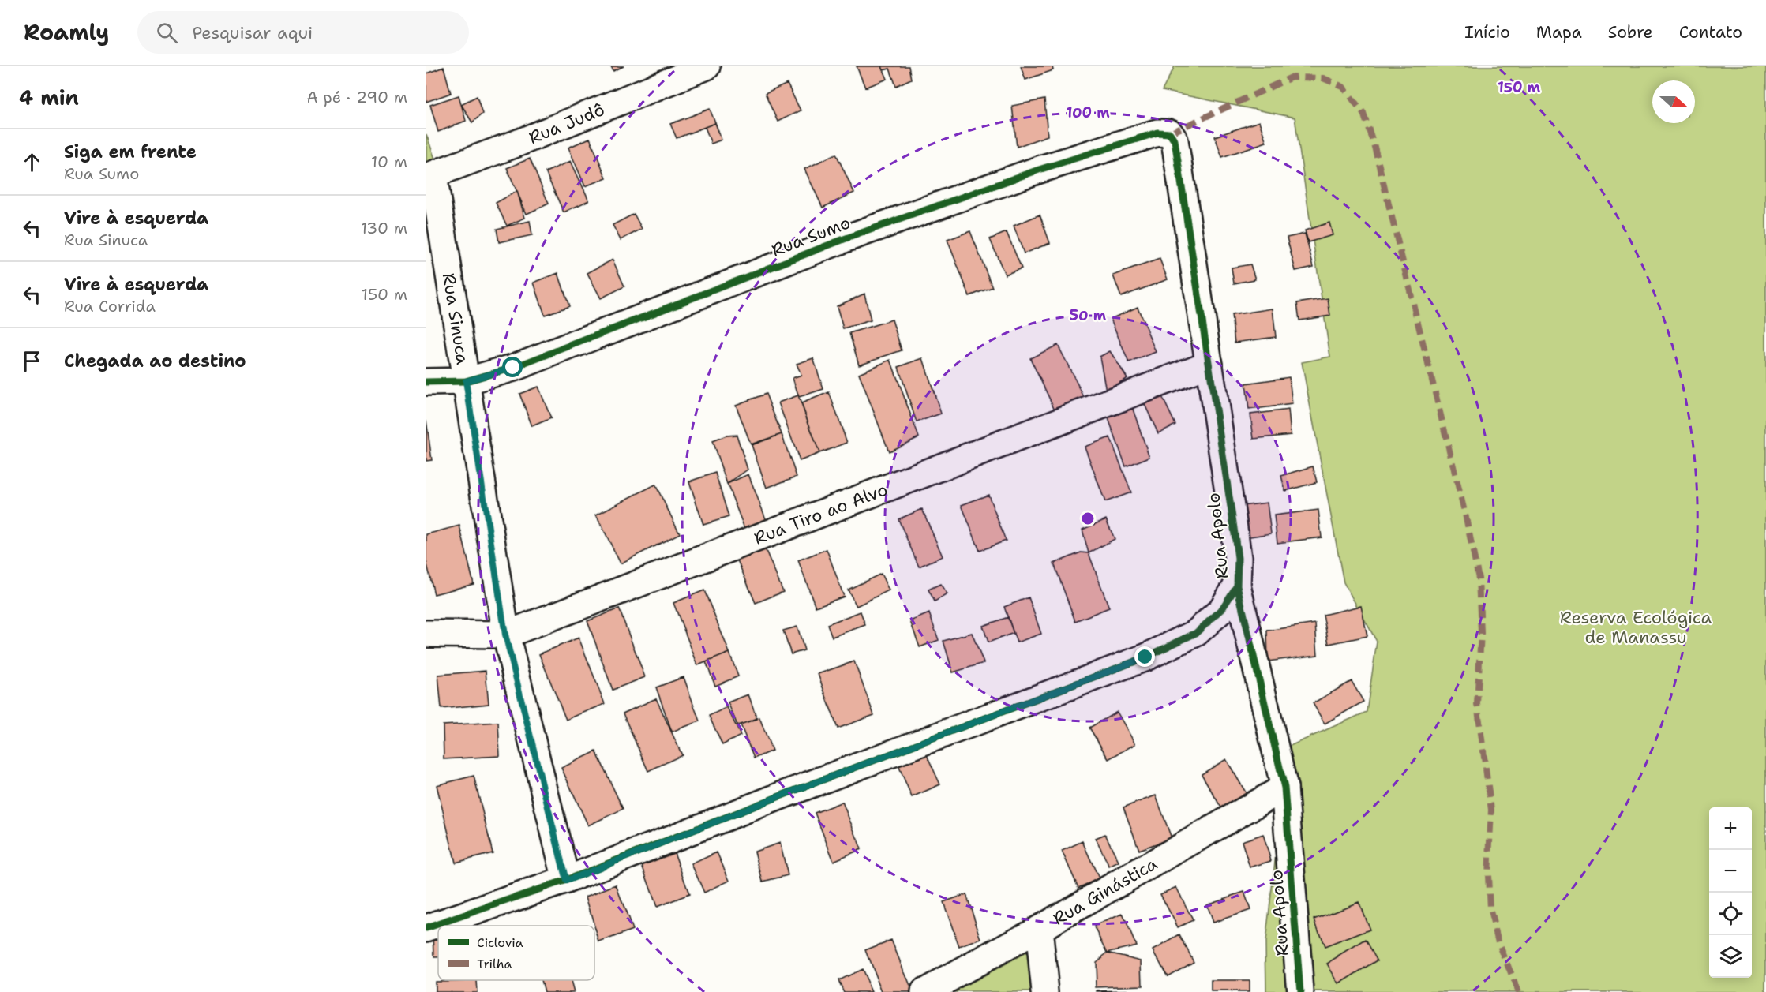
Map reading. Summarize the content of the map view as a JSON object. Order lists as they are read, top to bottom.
{
  "streets": {
    "street": [
      "Rua Judô",
      "Rua Sumo",
      "Rua Sinuca",
      "Rua Tiro ao Alvo",
      "Rua Apolo",
      "Rua Ginástica"
    ]
  },
  "crossings": [
    ["Rua Judô", "Rua Sinuca"],
    ["Rua Sumo", "Rua Sinuca"],
    ["Rua Sumo", "Rua Apolo"],
    ["Rua Sinuca", "Rua Tiro ao Alvo"],
    ["Rua Tiro ao Alvo", "Rua Apolo"],
    ["Rua Apolo", "Rua Ginástica"]
  ],
  "parks": ["Reserva Ecológica de Manassu"],
  "legend": ["Ciclovia", "Trilha"],
  "north": "right",
  "page": {
    "header": "Roamly",
    "search": "Pesquisar aqui",
    "nav": [
      "Início",
      "Mapa",
      "Sobre",
      "Contato"
    ],
    "heading": ["4 min", "A pé · 290 m"],
    "list": [
      ["Siga em frente", "Rua Sumo", "10 m"],
      ["Vire à esquerda", "Rua Sinuca", "130 m"],
      ["Vire à esquerda", "Rua Corrida", "150 m"],
      "Chegada ao destino"
    ],
    "map_buttons": ["+", "−"]
  },
  "rings": ["150 m", "100 m", "50 m"]
}
